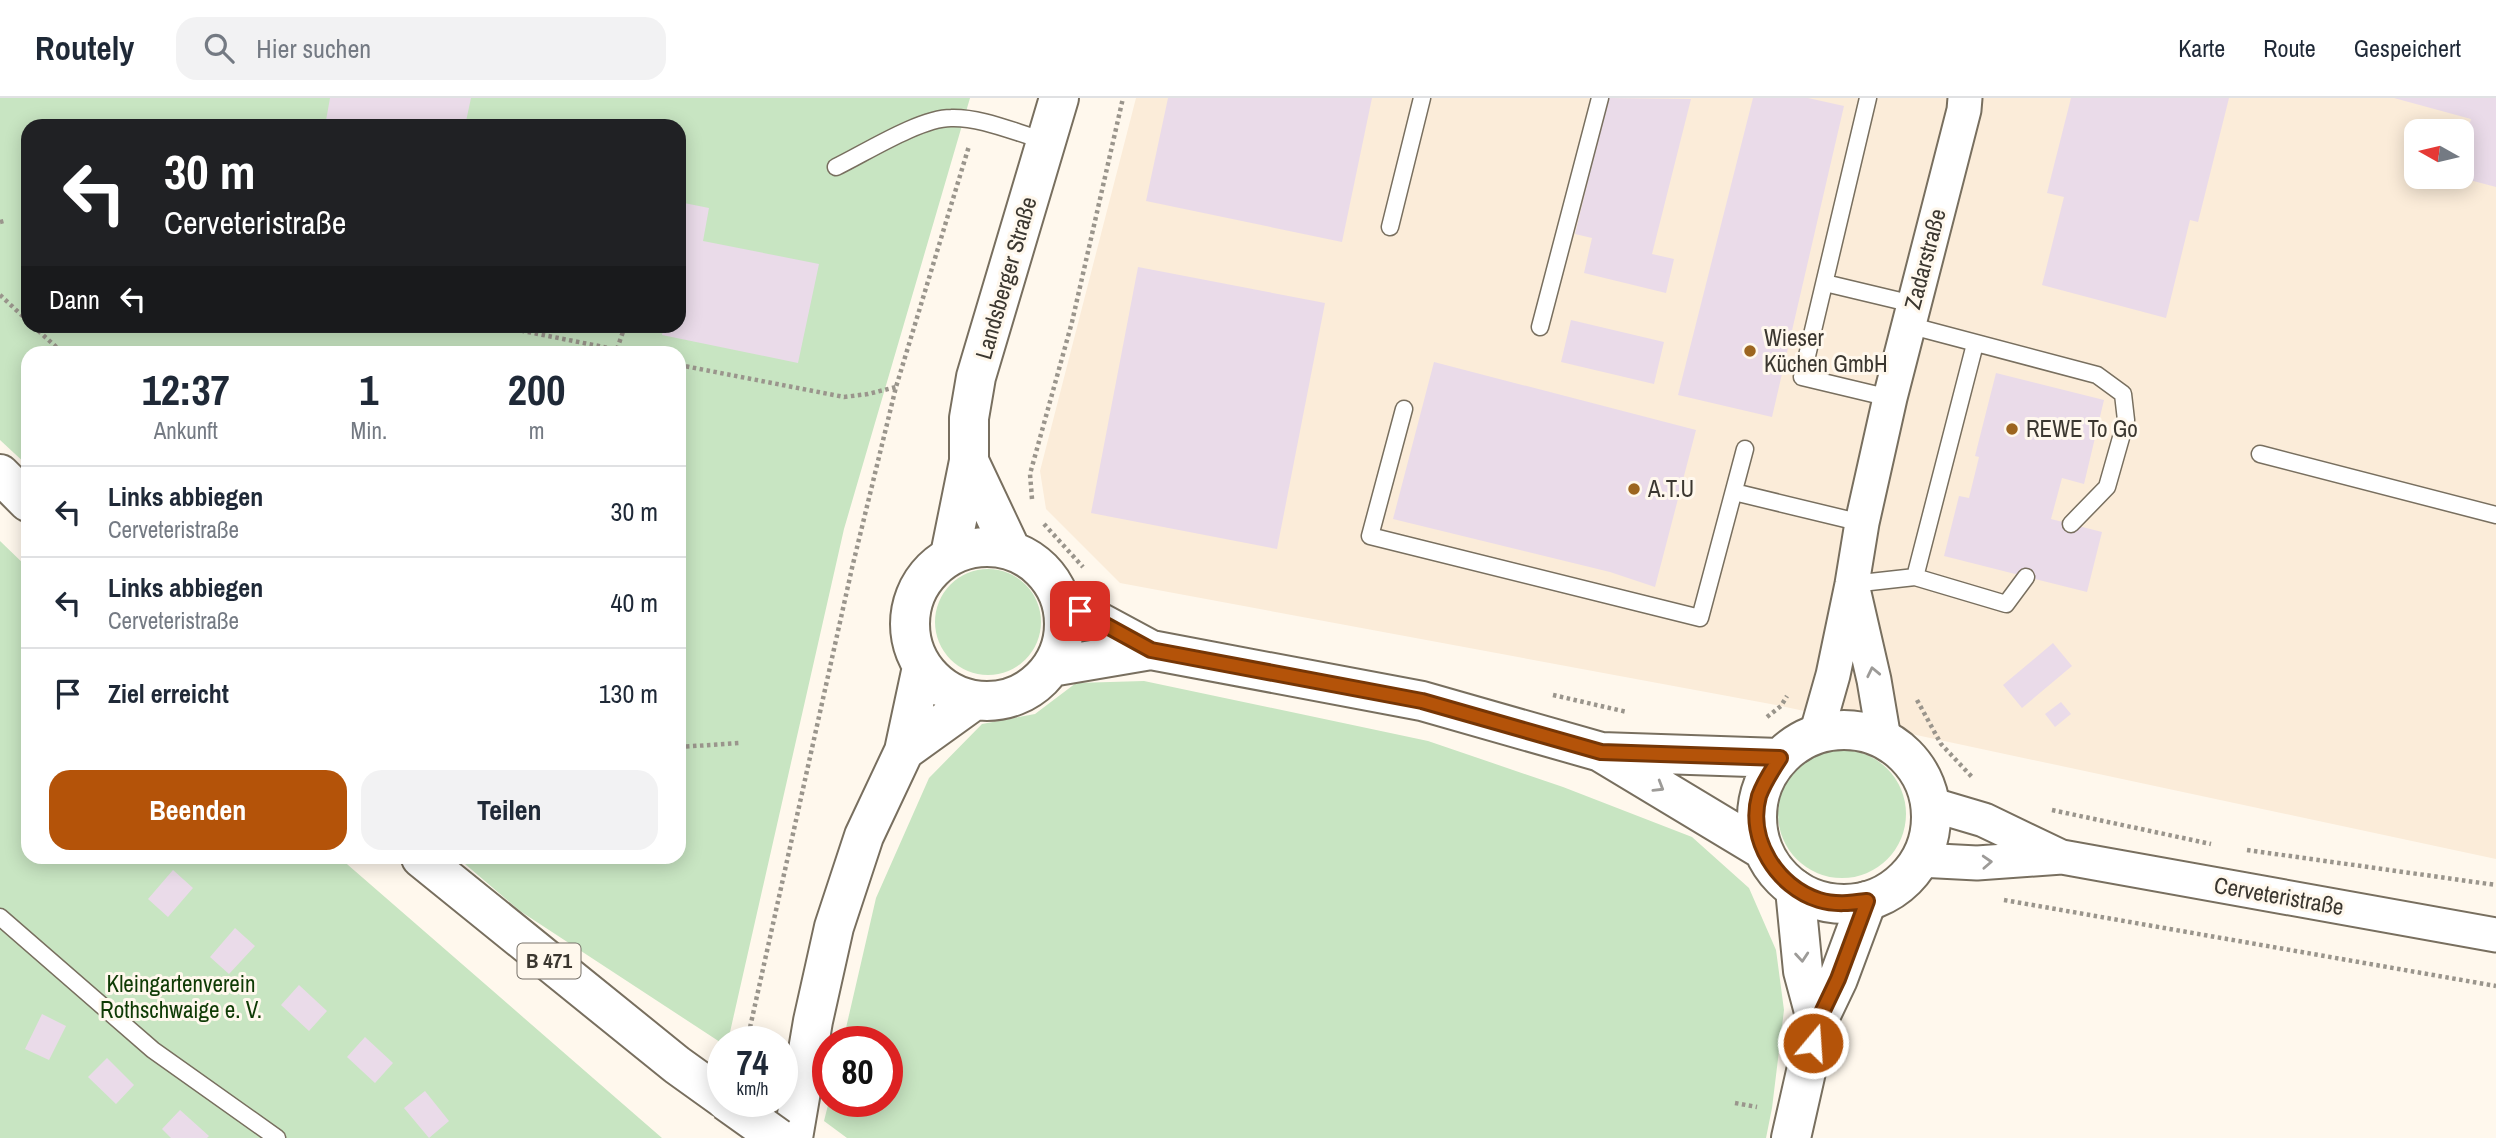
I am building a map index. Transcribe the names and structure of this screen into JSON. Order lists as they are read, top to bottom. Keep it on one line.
{"streets":{"main road":["Landsberger Straße","B 471"],"street":["Zadarstraße","Cerveteristraße"]},"crossings":[["Zadarstraße","Cerveteristraße"]],"parks":["Kleingartenverein Rothschwaige e. V."],"places":["Wieser Küchen GmbH","REWE To Go","A.T.U"],"north":"left","page":{"header":"Routely","search":"Hier suchen","nav":["Karte","Route","Gespeichert"],"turn":["30 m","Cerveteristraße"],"then":"Dann","eta":["12:37","Ankunft","1","Min.","200","m"],"list":[{"name":"Links abbiegen","note":"Cerveteristraße","value":"30 m"},{"name":"Links abbiegen","note":"Cerveteristraße","value":"40 m"},{"name":"Ziel erreicht","value":"130 m"}],"buttons":["Beenden","Teilen"],"speed":"74 km/h","limit":"80"}}
